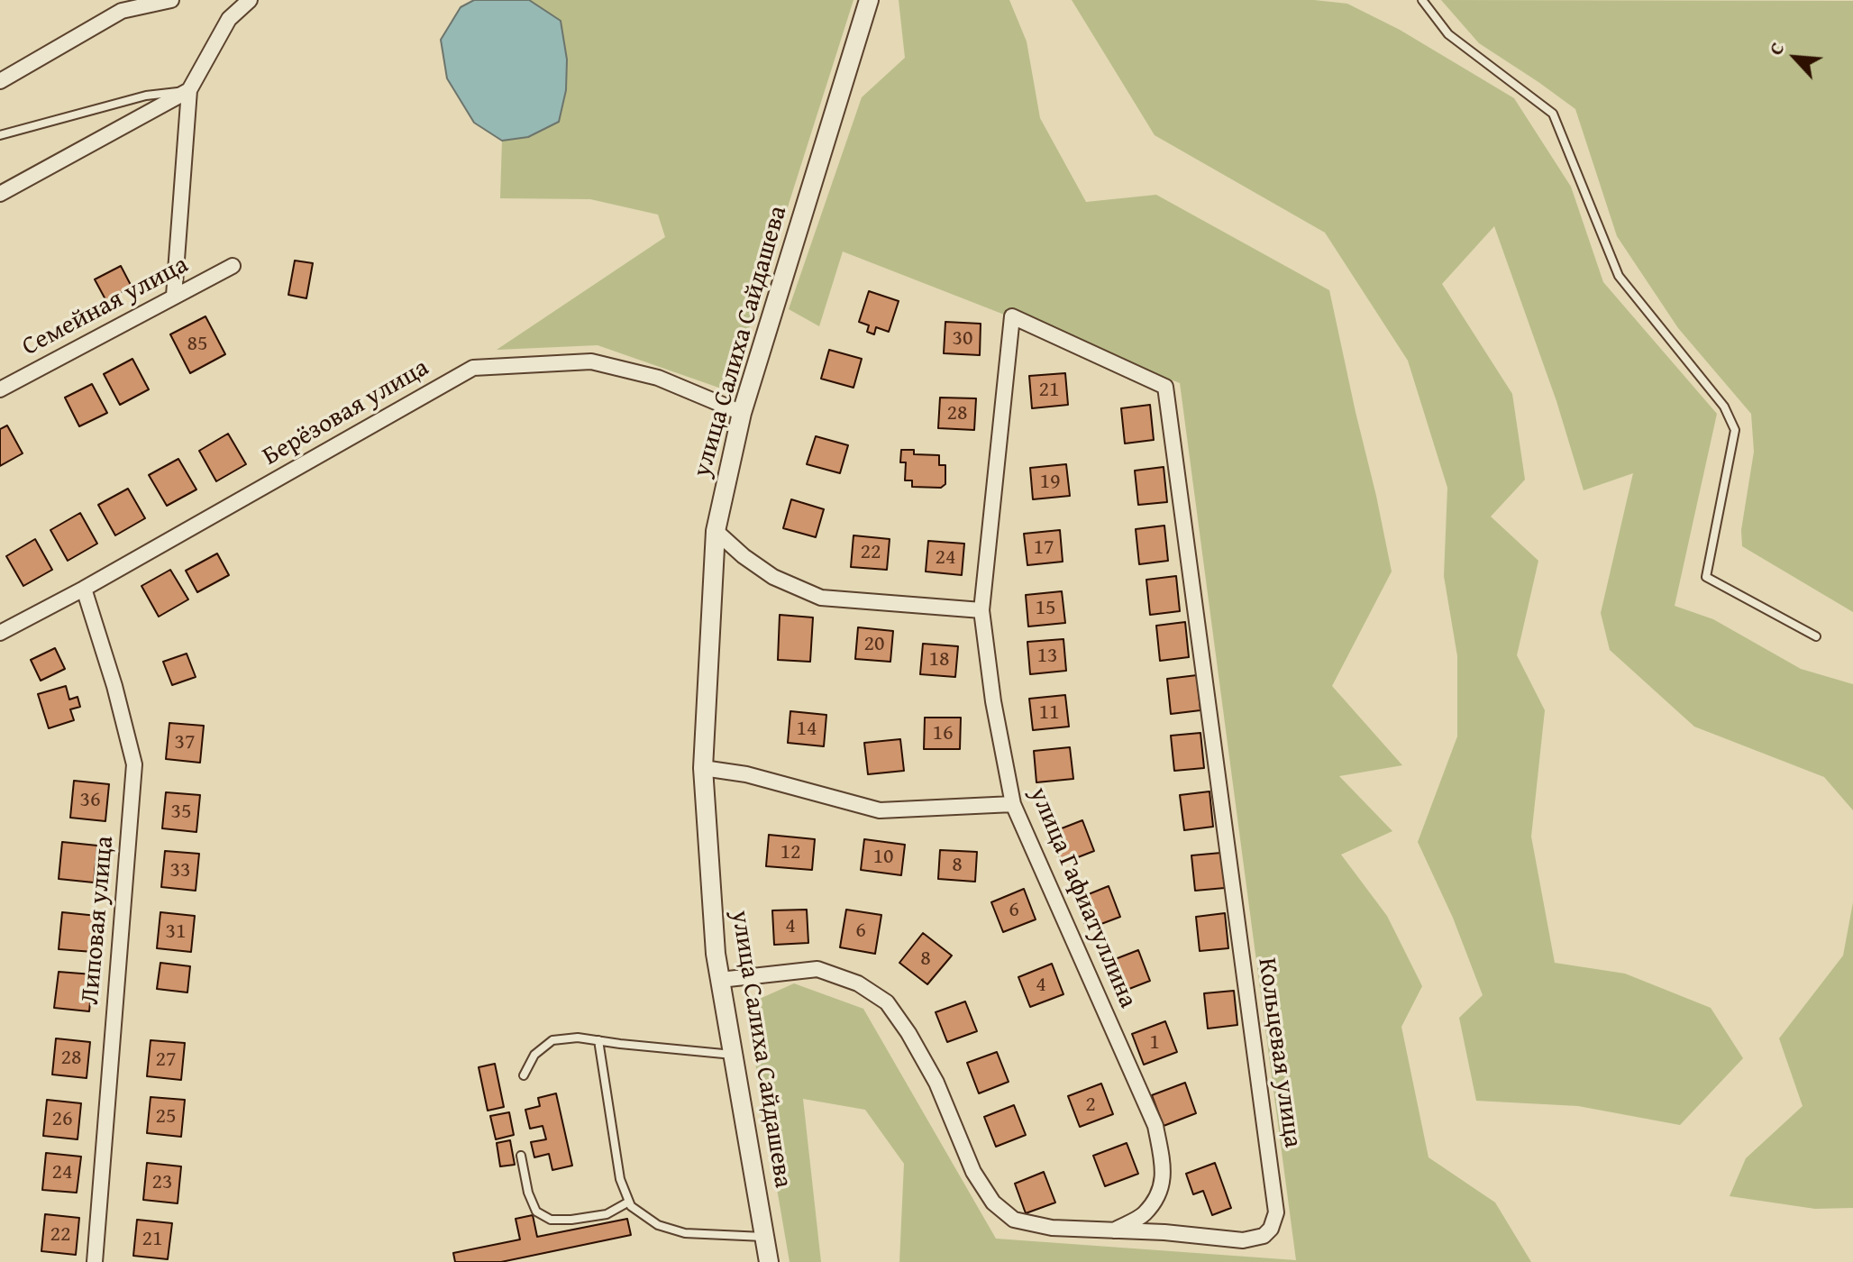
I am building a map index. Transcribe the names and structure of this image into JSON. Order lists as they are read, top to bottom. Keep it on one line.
{"streets":{"street":["Семейная улица","улица Салиха Сайдашева","Берёзовая улица","улица Гафиатуллина","Липовая улица","Кольцевая улица"]},"crossings":[["улица Салиха Сайдашева","Берёзовая улица"],["улица Салиха Сайдашева","Кольцевая улица"],["Берёзовая улица","Липовая улица"],["улица Гафиатуллина","Кольцевая улица"]],"house_numbers":["30","85","21","28","19","17","22","24","15","20","13","18","11","14","16","37","36","35","12","10","8","33","6","4","6","31","8","4","1","28","27","2","25","26","24","23","22","21"],"north":"top left"}
